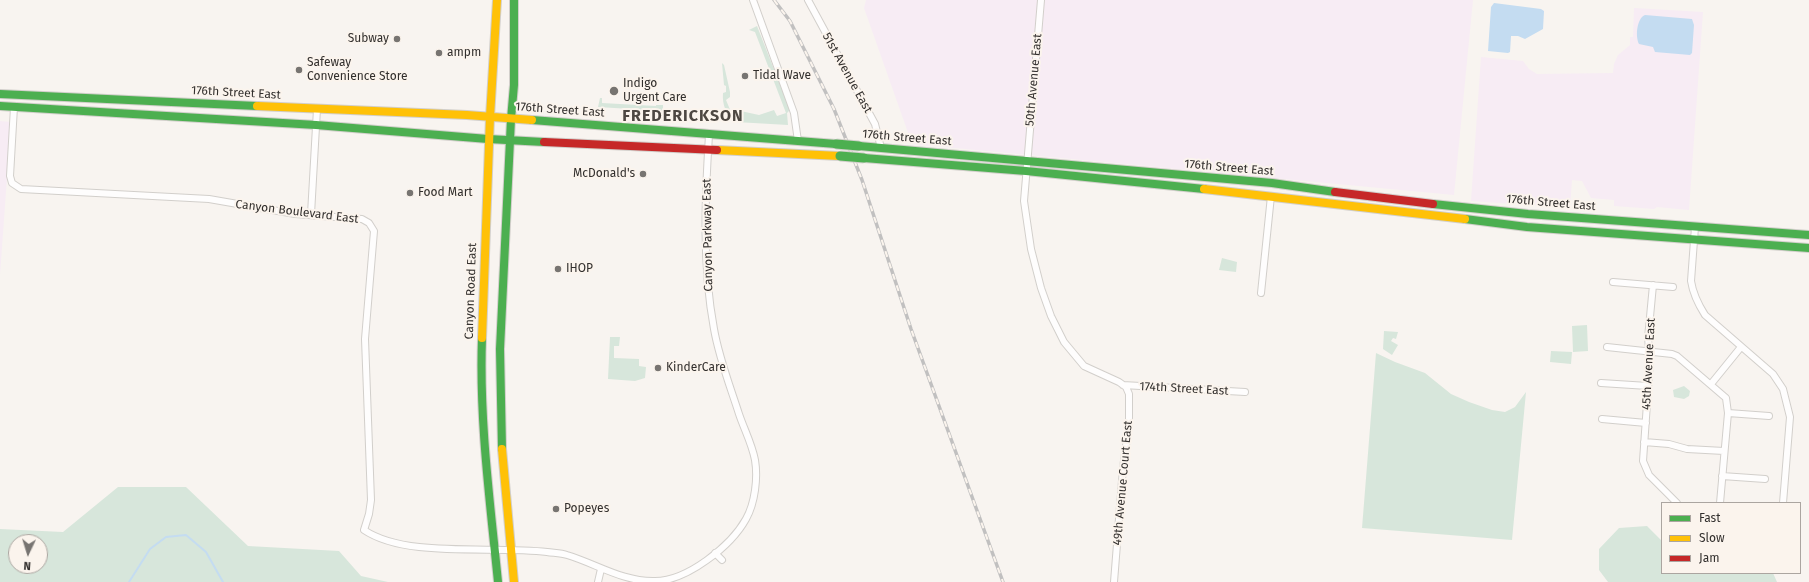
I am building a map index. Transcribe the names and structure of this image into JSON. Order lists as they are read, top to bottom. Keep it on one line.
{"streets":{"main road":["176th Street East","Canyon Road East"],"street":["51st Avenue East","50th Avenue East","Canyon Boulevard East","Canyon Parkway East","45th Avenue East","174th Street East","49th Avenue Court East"]},"crossings":[["51st Avenue East","176th Street East"],["50th Avenue East","176th Street East"],["50th Avenue East","174th Street East"],["50th Avenue East","49th Avenue Court East"],["176th Street East","Canyon Boulevard East"],["176th Street East","Canyon Parkway East"],["176th Street East","Canyon Road East"],["Canyon Boulevard East","Canyon Parkway East"],["Canyon Parkway East","Canyon Road East"],["174th Street East","49th Avenue Court East"]],"districts":["FREDERICKSON"],"places":["Subway","ampm","Safeway Convenience Store","Tidal Wave","Indigo Urgent Care","McDonald's","Food Mart","IHOP","KinderCare","Popeyes"],"legend":["Fast","Slow","Jam"],"north":"bottom"}
